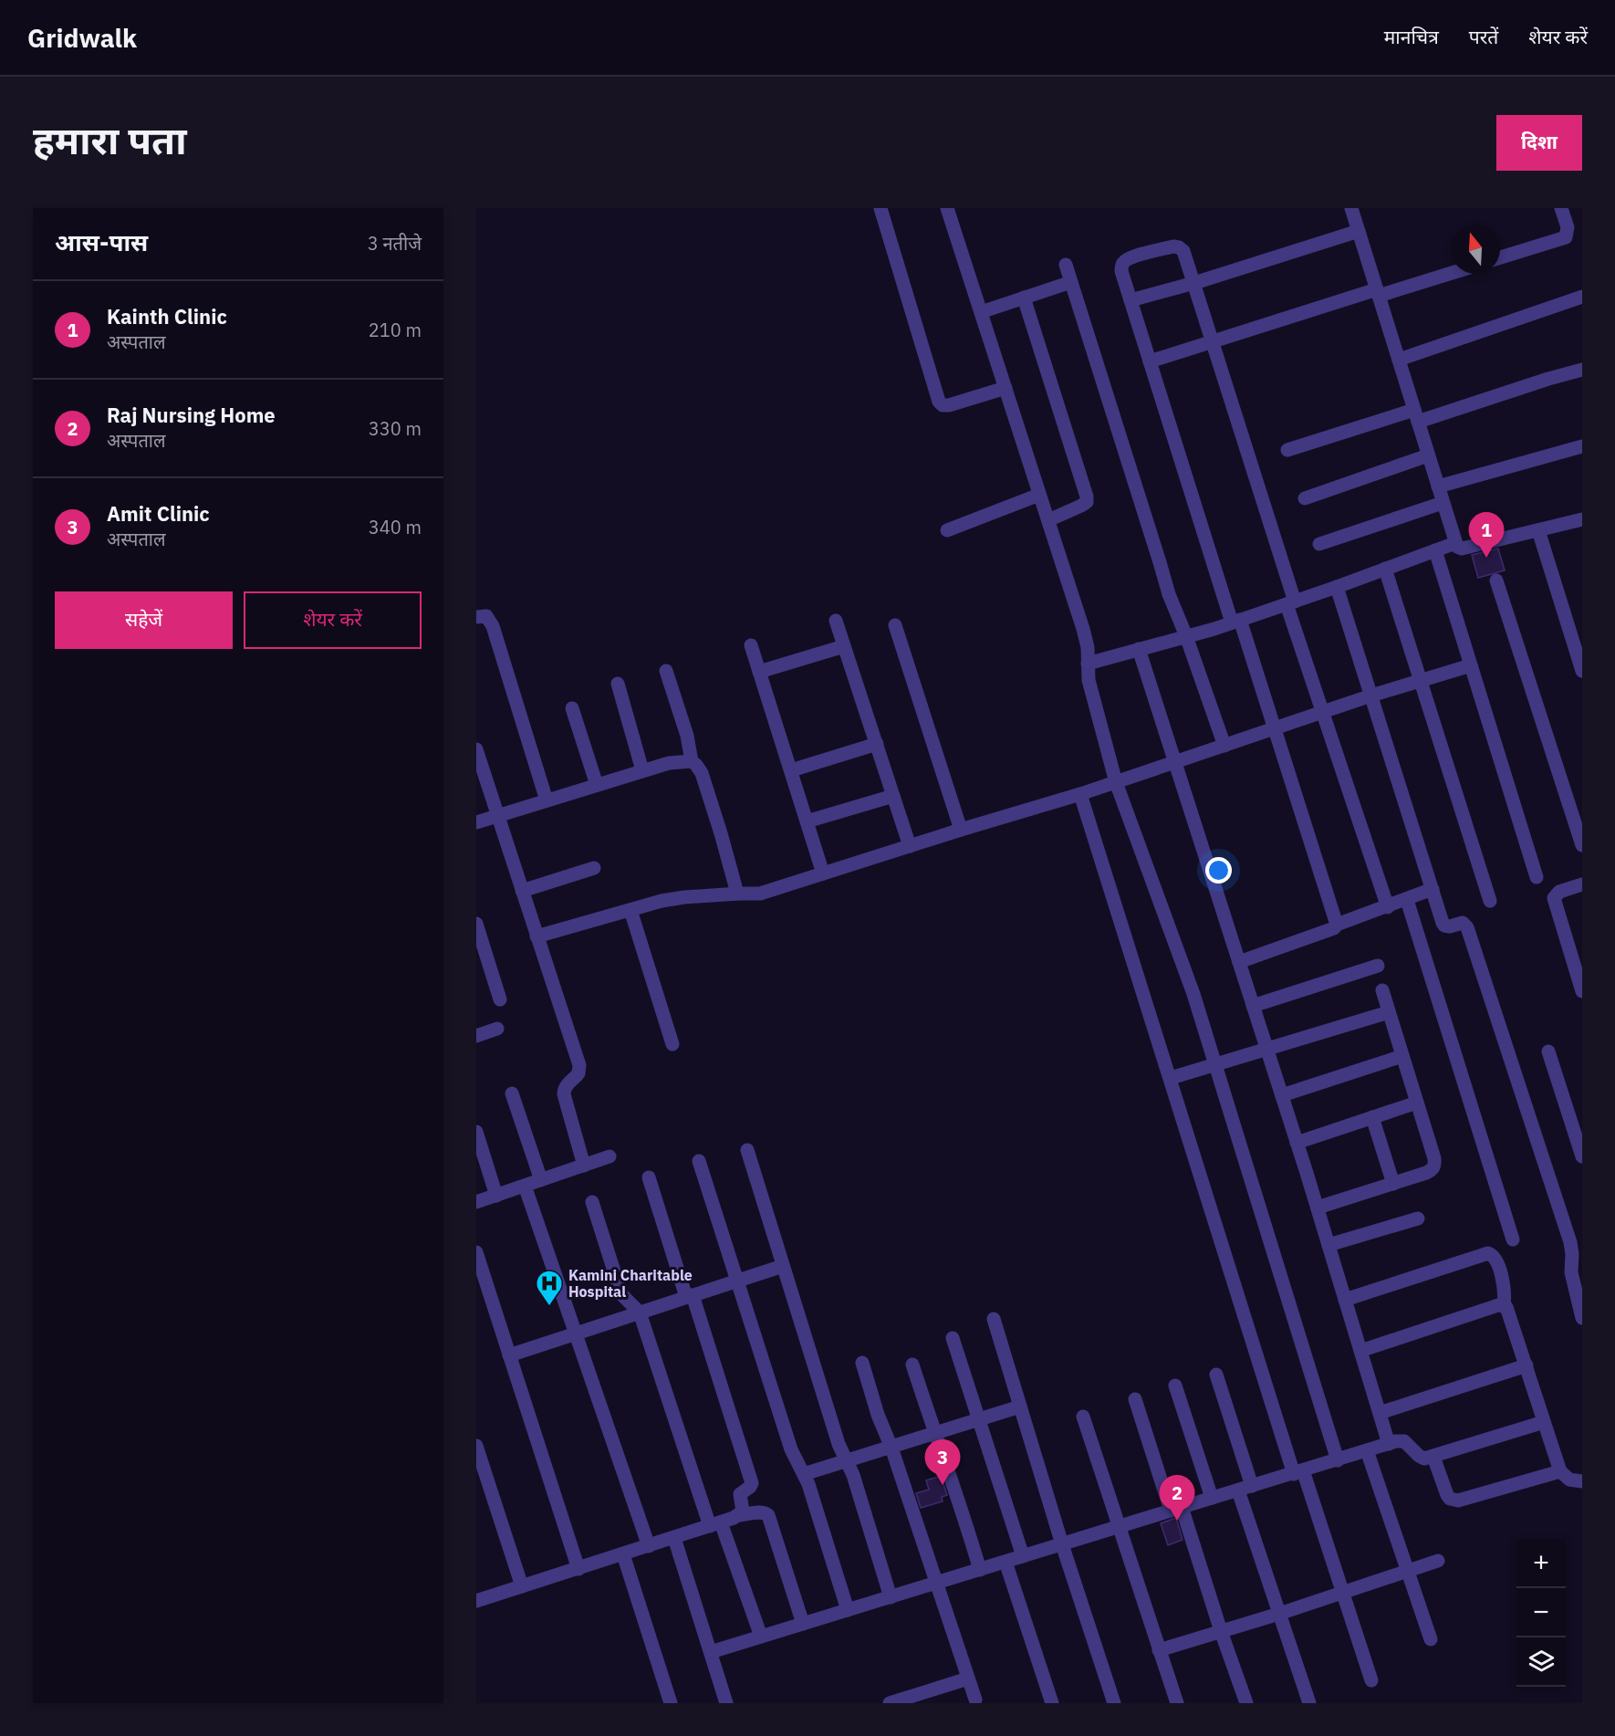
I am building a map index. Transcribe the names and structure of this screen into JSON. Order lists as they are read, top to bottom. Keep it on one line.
{"places":{"hospital":["Kamini Charitable Hospital"]},"north":"top","page":{"header":"Gridwalk","nav":["मानचित्र","परतें","शेयर करें"],"title":"हमारा पता","buttons":["दिशा",["सहेजें","शेयर करें"]],"heading":["आस-पास","3 नतीजे"],"list":[{"mark":"1","name":"Kainth Clinic","note":"अस्पताल","value":"210 m"},{"mark":"2","name":"Raj Nursing Home","note":"अस्पताल","value":"330 m"},{"mark":"3","name":"Amit Clinic","note":"अस्पताल","value":"340 m"}],"pins":["1","3","2"],"map_buttons":["+","−"]}}
